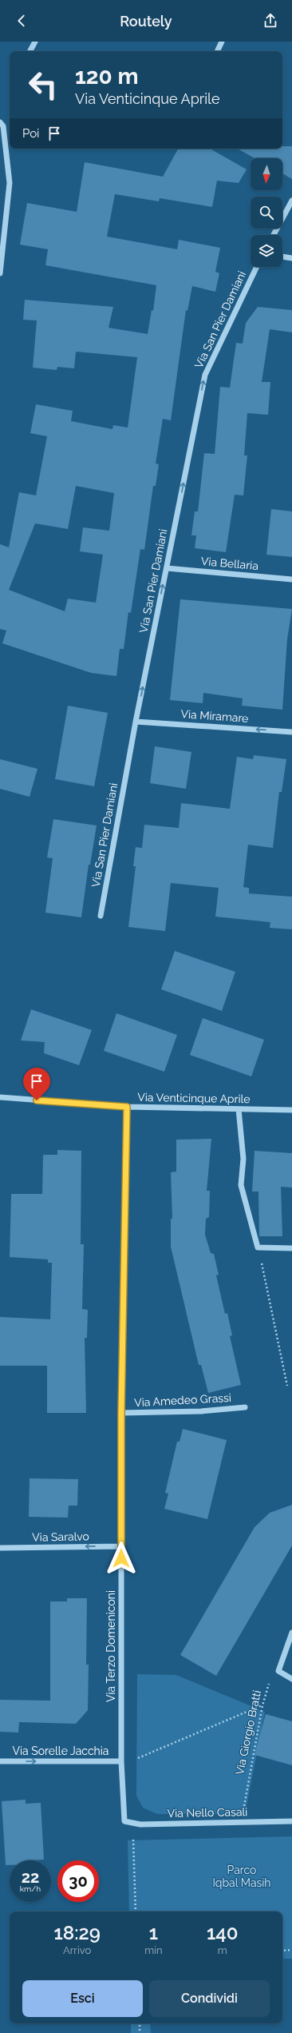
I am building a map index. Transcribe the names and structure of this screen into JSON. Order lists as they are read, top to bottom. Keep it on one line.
{"streets":{"street":["Via San Pier Damiani","Via Bellaria","Via Miramare","Via Venticinque Aprile","Via Amedeo Grassi","Via Saralvo","Via Terzo Domeniconi","Via Sorelle Jacchia","Via Nello Casali"],"path":["Via Giorgio Bratti"]},"crossings":[["Via San Pier Damiani","Via Bellaria"],["Via San Pier Damiani","Via Miramare"],["Via Venticinque Aprile","Via Terzo Domeniconi"],["Via Amedeo Grassi","Via Terzo Domeniconi"],["Via Saralvo","Via Terzo Domeniconi"],["Via Terzo Domeniconi","Via Sorelle Jacchia"],["Via Terzo Domeniconi","Via Nello Casali"],["Via Giorgio Bratti","Via Nello Casali"]],"one_way":["Via San Pier Damiani","Via Miramare","Via Saralvo","Via Sorelle Jacchia"],"parks":["Parco Iqbal Masih"],"north":"bottom","page":{"header":"Routely","turn":["120 m","Via Venticinque Aprile"],"then":"Poi","speed":"22 km/h","limit":"30","eta":["18:29","Arrivo","1","min","140","m"],"buttons":["Esci","Condividi"]}}
